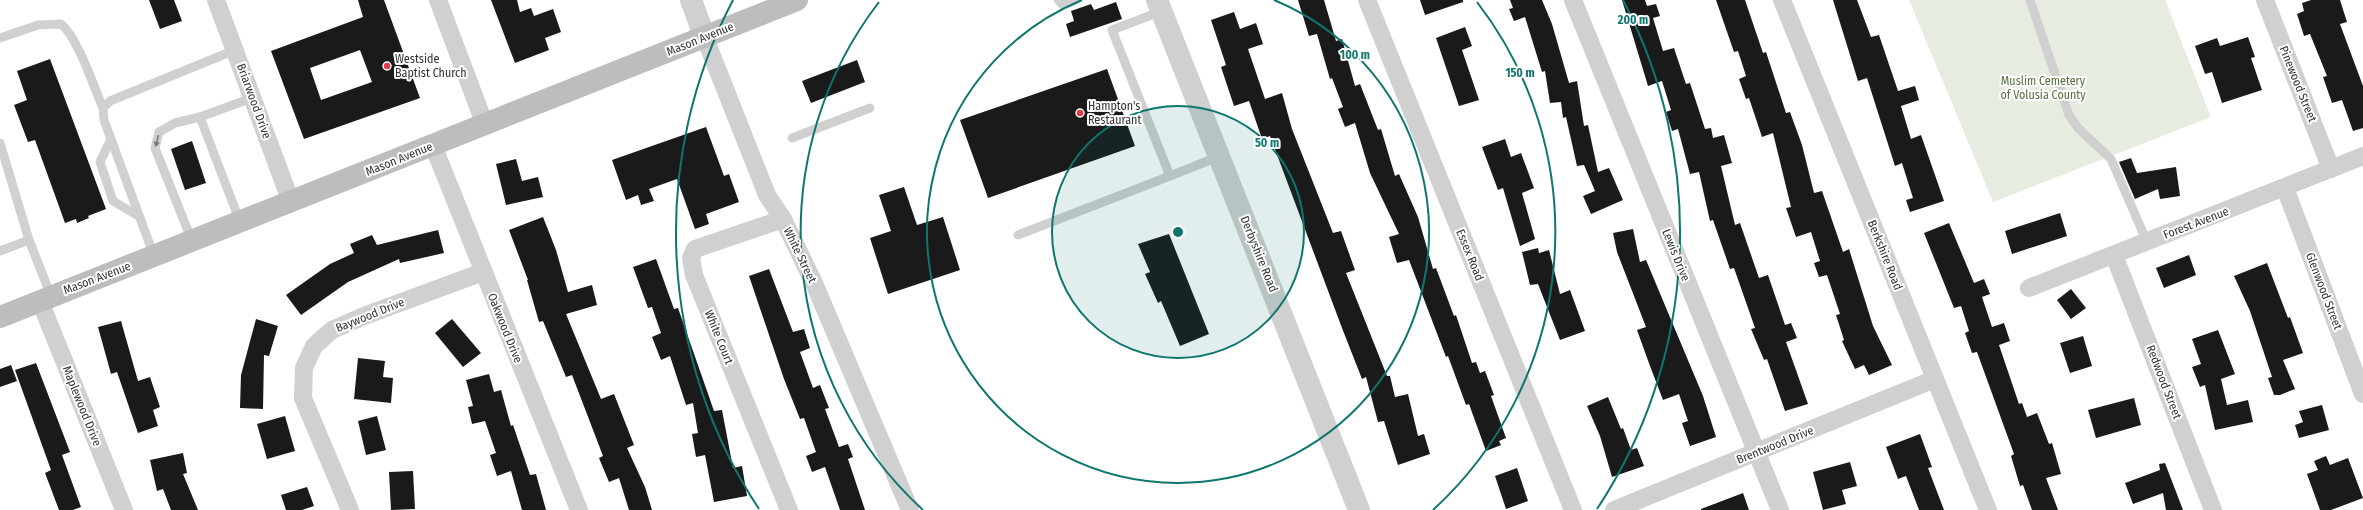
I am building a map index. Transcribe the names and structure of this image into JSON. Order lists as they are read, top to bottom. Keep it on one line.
{"streets":{"main road":["Mason Avenue"],"street":["Pinewood Street","Briarwood Drive","Forest Avenue","Derbyshire Road","White Street","Essex Road","Lewis Drive","Berkshire Road","Glenwood Street","Baywood Drive","Oakwood Drive","White Court","Redwood Street","Maplewood Drive","Brentwood Drive"]},"crossings":[["Mason Avenue","Briarwood Drive"],["Mason Avenue","White Street"],["Mason Avenue","Oakwood Drive"],["Mason Avenue","Maplewood Drive"],["Pinewood Street","Forest Avenue"],["Forest Avenue","Glenwood Street"],["Forest Avenue","Redwood Street"],["White Street","White Court"],["Lewis Drive","Brentwood Drive"],["Berkshire Road","Brentwood Drive"],["Baywood Drive","Oakwood Drive"]],"parks":["Muslim Cemetery of Volusia County"],"places":["Westside Baptist Church","Hampton's Restaurant"],"rings":["200 m","100 m","150 m","50 m"]}
